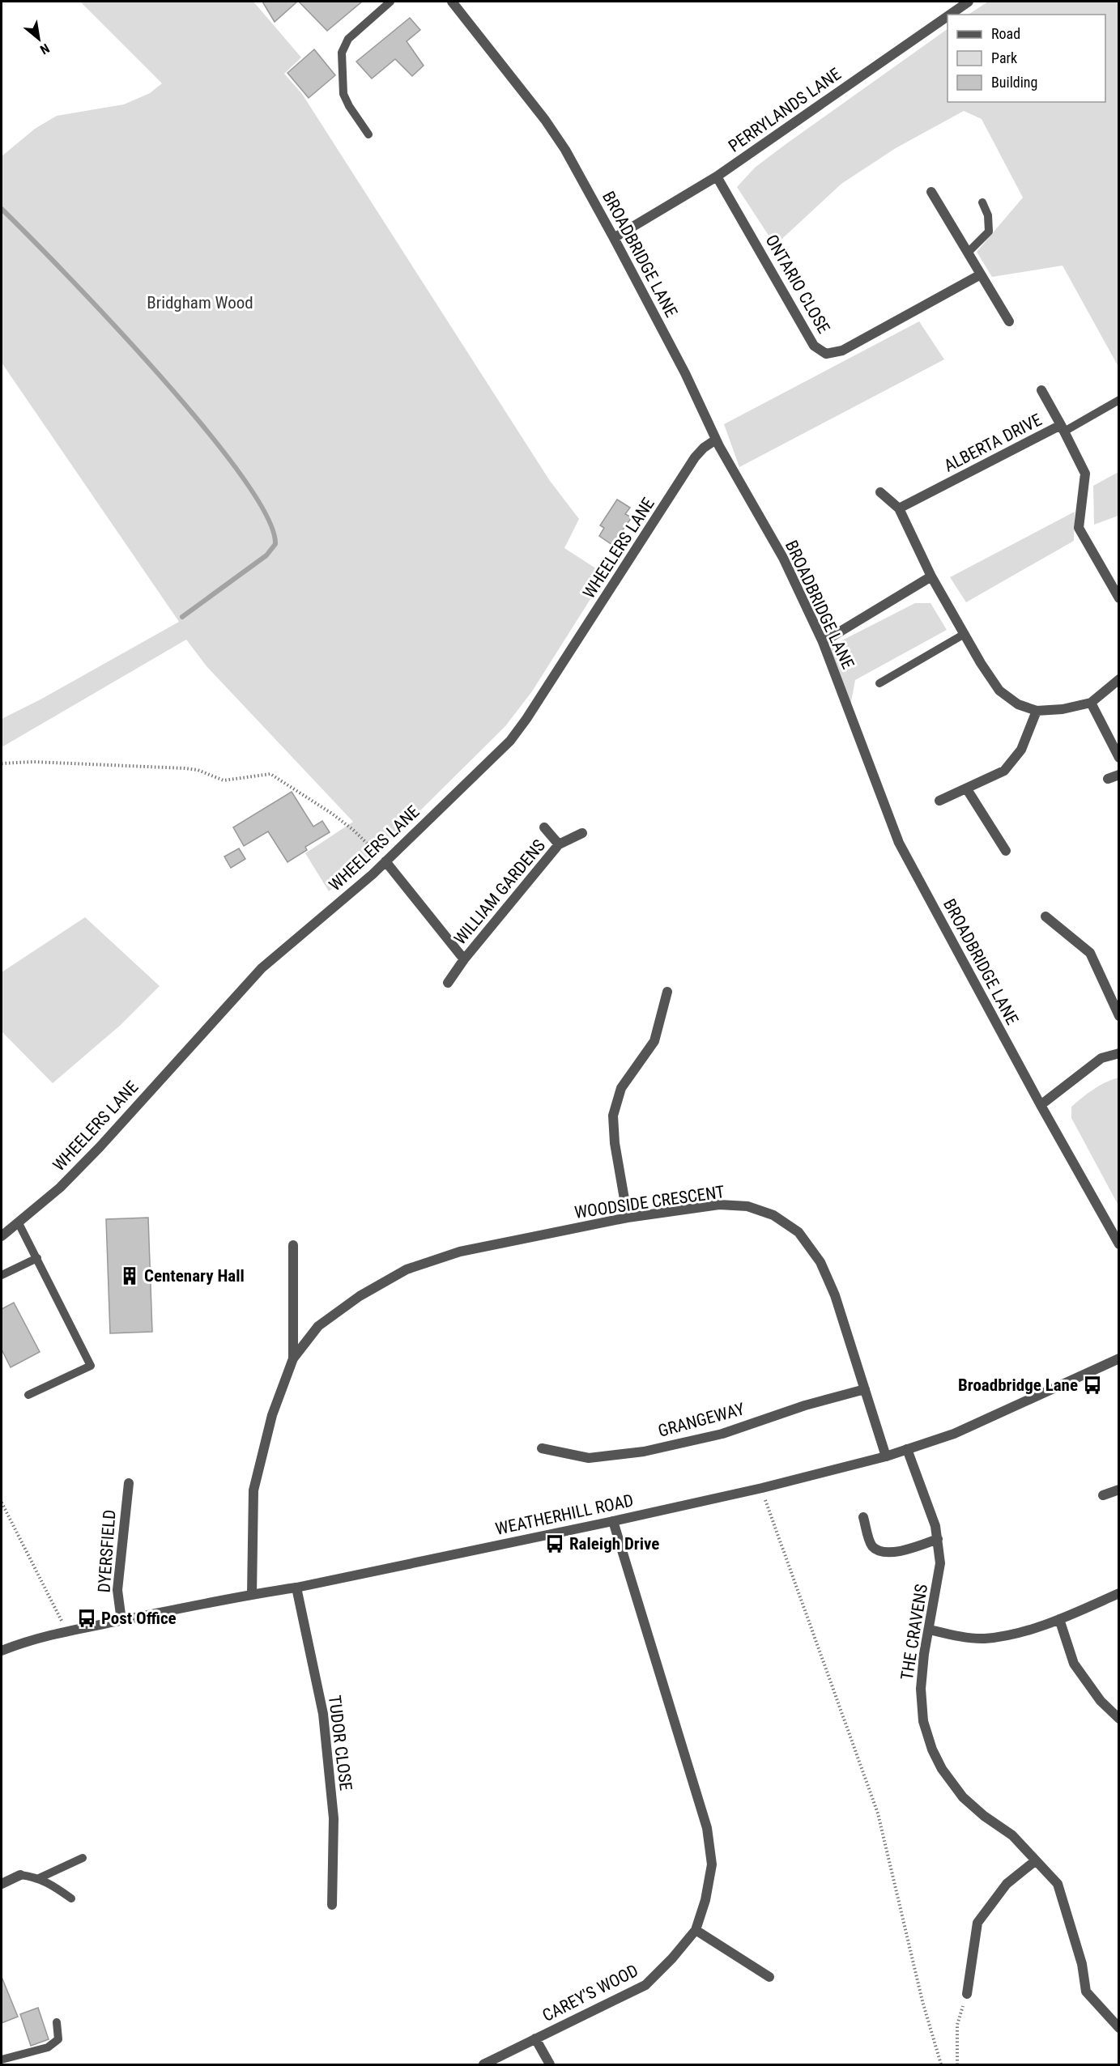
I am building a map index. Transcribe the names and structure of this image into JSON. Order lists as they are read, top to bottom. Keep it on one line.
{"streets":{"street":["PERRYLANDS LANE","BROADBRIDGE LANE","ONTARIO CLOSE","ALBERTA DRIVE","WHEELERS LANE","WILLIAM GARDENS","WOODSIDE CRESCENT","GRANGEWAY","WEATHERHILL ROAD","DYERSFIELD","THE CRAVENS","TUDOR CLOSE","CAREY'S WOOD"]},"crossings":[["PERRYLANDS LANE","BROADBRIDGE LANE"],["PERRYLANDS LANE","ONTARIO CLOSE"],["BROADBRIDGE LANE","WHEELERS LANE"],["WHEELERS LANE","WILLIAM GARDENS"],["WOODSIDE CRESCENT","GRANGEWAY"],["WOODSIDE CRESCENT","WEATHERHILL ROAD"],["WEATHERHILL ROAD","DYERSFIELD"],["WEATHERHILL ROAD","THE CRAVENS"],["WEATHERHILL ROAD","TUDOR CLOSE"]],"parks":["Bridgham Wood"],"places":{"building":["Centenary Hall"],"bus stop":["Broadbridge Lane","Raleigh Drive","Post Office"]},"legend":["Road","Park","Building"],"north":"bottom right"}
